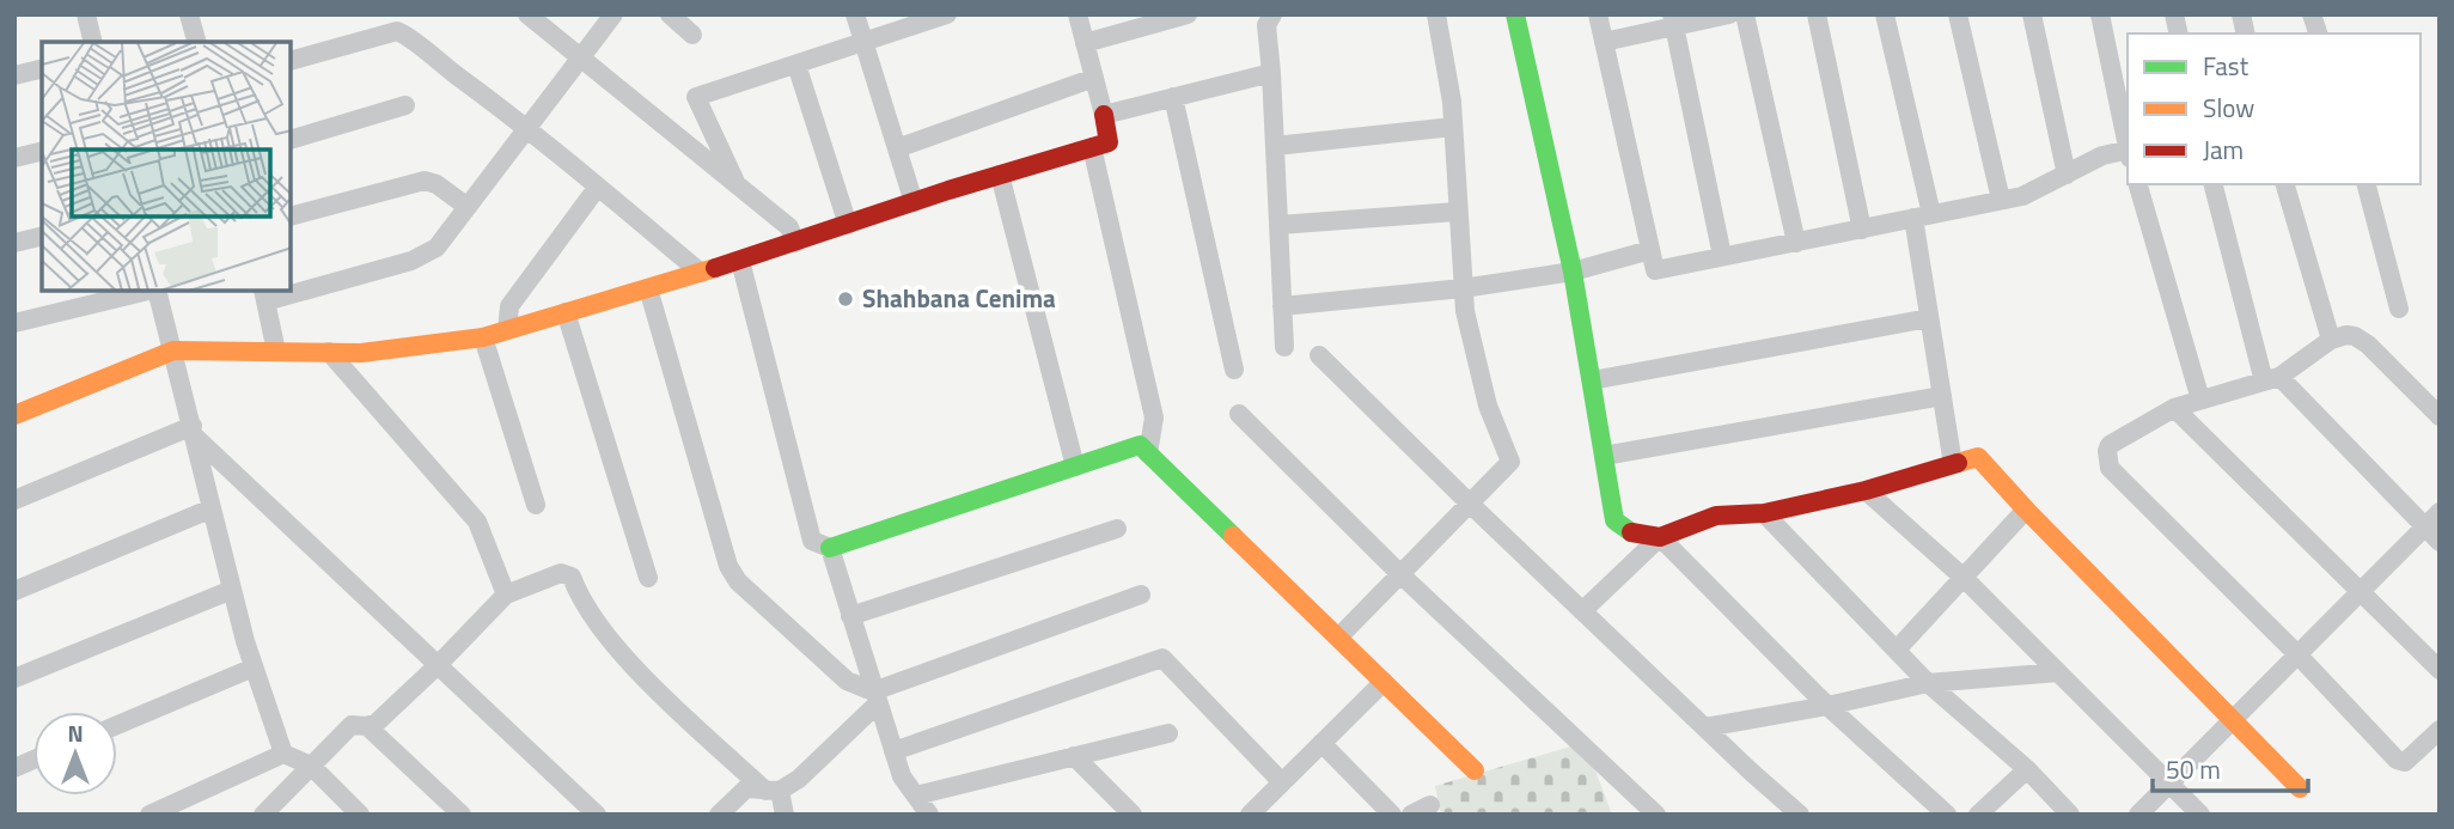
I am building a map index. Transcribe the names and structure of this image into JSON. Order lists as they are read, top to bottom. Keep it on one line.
{"places":["Shahbana Cenima"],"legend":["Fast","Slow","Jam"],"scale_bar":"50 m","north":"top"}
